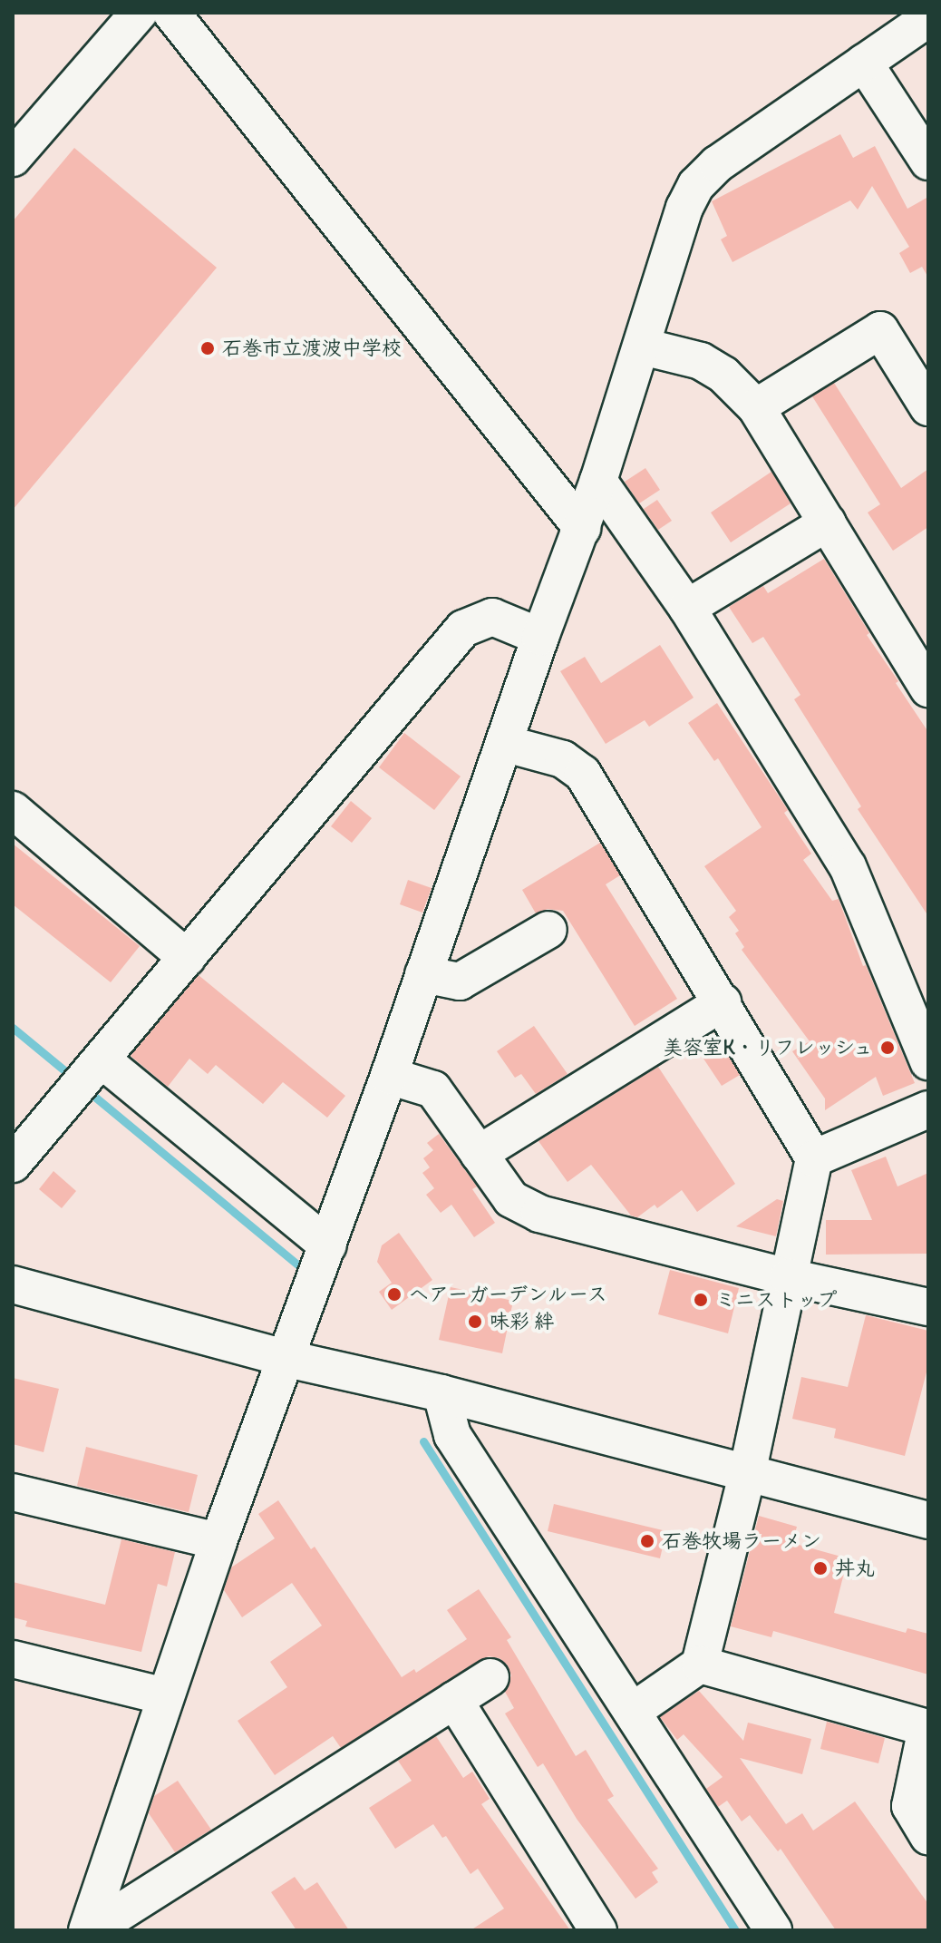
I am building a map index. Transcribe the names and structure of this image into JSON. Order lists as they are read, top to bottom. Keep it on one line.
{"places":["石巻市立渡波中学校","美容室K・リフレッシュ","ヘアーガーデンルース","ミニストップ","味彩 絆","石巻牧場ラーメン","丼丸"]}
